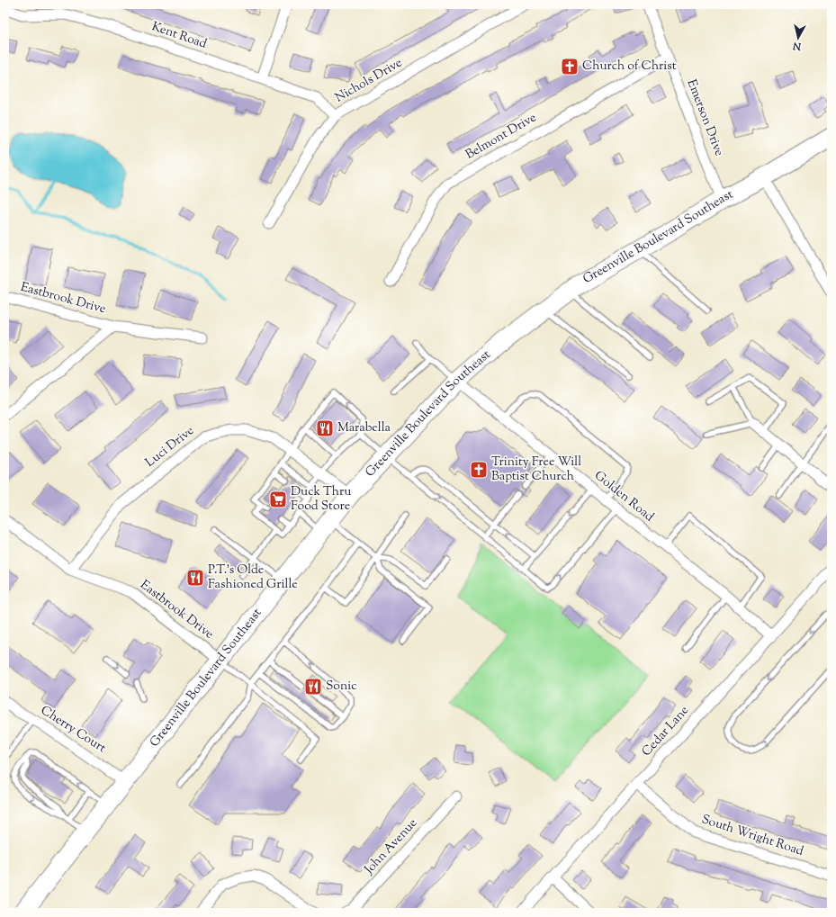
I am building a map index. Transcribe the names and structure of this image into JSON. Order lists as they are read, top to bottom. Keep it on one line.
{"streets":{"highway":["Greenville Boulevard Southeast"],"street":["Kent Road","Nichols Drive","Emerson Drive","Belmont Drive","Eastbrook Drive","Luci Drive","Golden Road","Cherry Court","Cedar Lane","South Wright Road","John Avenue"]},"crossings":[["Kent Road","Nichols Drive"],["Emerson Drive","Belmont Drive"],["Emerson Drive","Greenville Boulevard Southeast"],["Greenville Boulevard Southeast","Eastbrook Drive"],["Greenville Boulevard Southeast","Luci Drive"],["Greenville Boulevard Southeast","Golden Road"],["Greenville Boulevard Southeast","Cherry Court"],["Eastbrook Drive","Luci Drive"],["Golden Road","Cedar Lane"],["Cedar Lane","South Wright Road"]],"places":{"church":["Church of Christ","Trinity Free Will Baptist Church"],"restaurant":["Marabella","P.T.’s Olde Fashioned Grille","Sonic"],"supermarket":["Duck Thru Food Store"]},"north":"bottom"}
